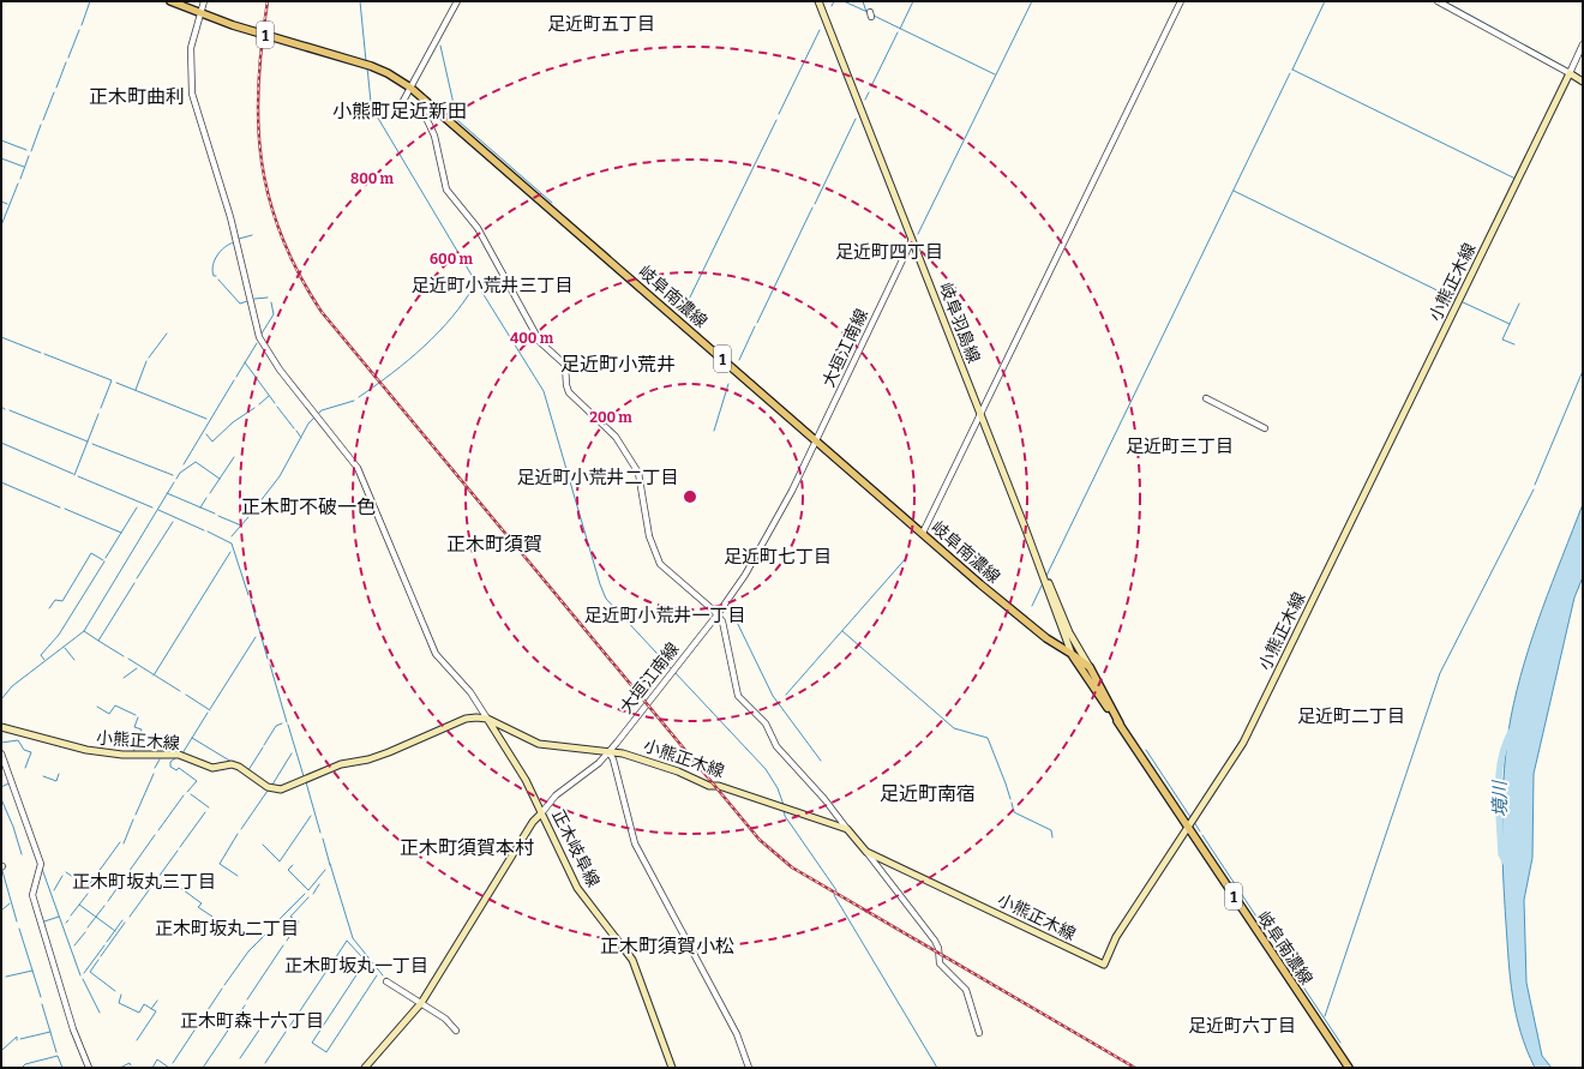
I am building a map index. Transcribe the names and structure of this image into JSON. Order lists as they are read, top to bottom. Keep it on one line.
{"streets":{"main road":["1","小熊正木線","岐阜南濃線","岐阜羽島線","大垣江南線","正木岐阜線"]},"crossings":[["1","岐阜南濃線"],["小熊正木線","岐阜南濃線"],["小熊正木線","大垣江南線"],["小熊正木線","正木岐阜線"],["岐阜南濃線","岐阜羽島線"],["岐阜南濃線","大垣江南線"],["岐阜羽島線","大垣江南線"],["大垣江南線","正木岐阜線"]],"districts":["足近町五丁目","正木町曲利","小熊町足近新田","足近町四丁目","足近町小荒井三丁目","足近町小荒井","足近町三丁目","足近町小荒井二丁目","正木町不破一色","正木町須賀","足近町七丁目","足近町小荒井一丁目","足近町二丁目","足近町南宿","正木町須賀本村","正木町坂丸三丁目","正木町坂丸二丁目","正木町須賀小松","正木町坂丸一丁目","正木町森十六丁目","足近町六丁目"],"water":["境川"],"rings":["800 m","600 m","400 m","200 m"]}
